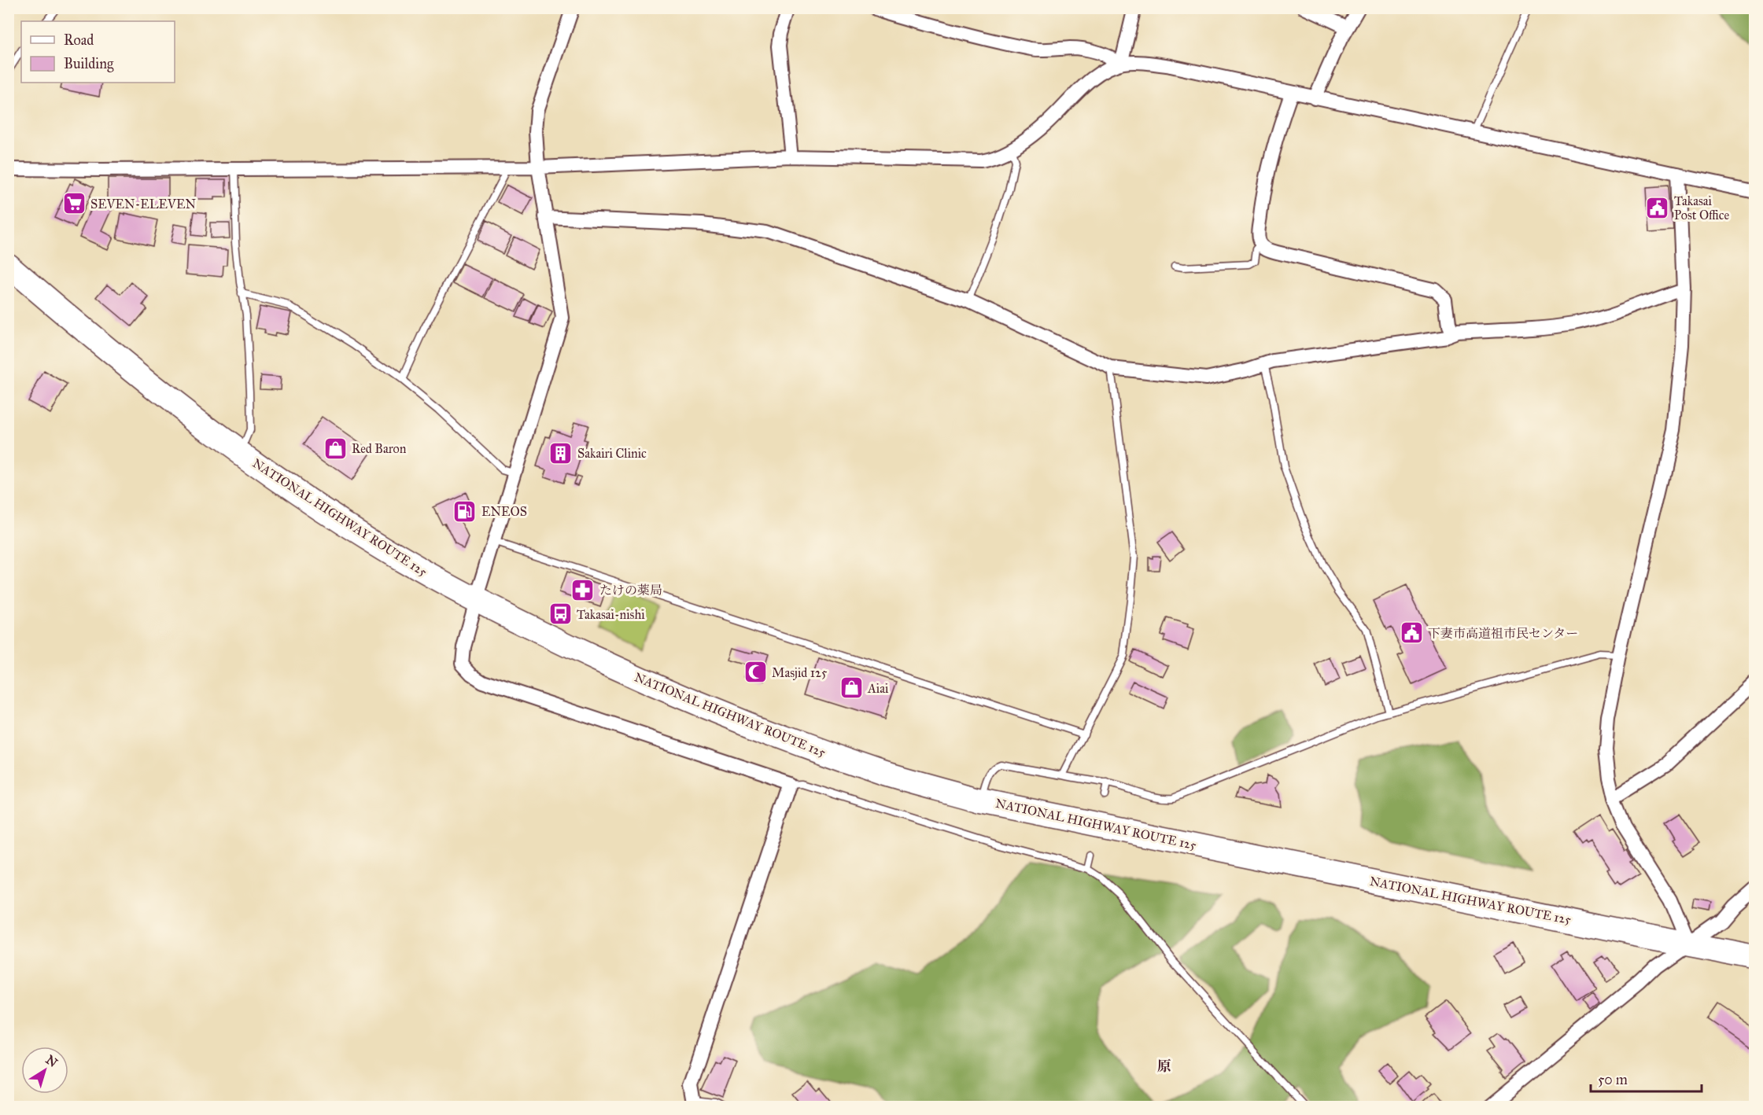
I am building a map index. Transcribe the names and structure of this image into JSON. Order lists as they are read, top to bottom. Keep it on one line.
{"streets":{"highway":["NATIONAL HIGHWAY ROUTE 125"]},"districts":["原"],"places":{"supermarket":["SEVEN-ELEVEN"],"public building":["Takasai Post Office","下妻市高道祖市民センター"],"shop":["Red Baron","Aiai"],"building":["Sakairi Clinic"],"fuel station":["ENEOS"],"pharmacy":["たけの薬局"],"bus stop":["Takasai-nishi"],"mosque":["Masjid 125"]},"legend":["Road","Building"],"scale_bar":"50 m","north":"top right"}
